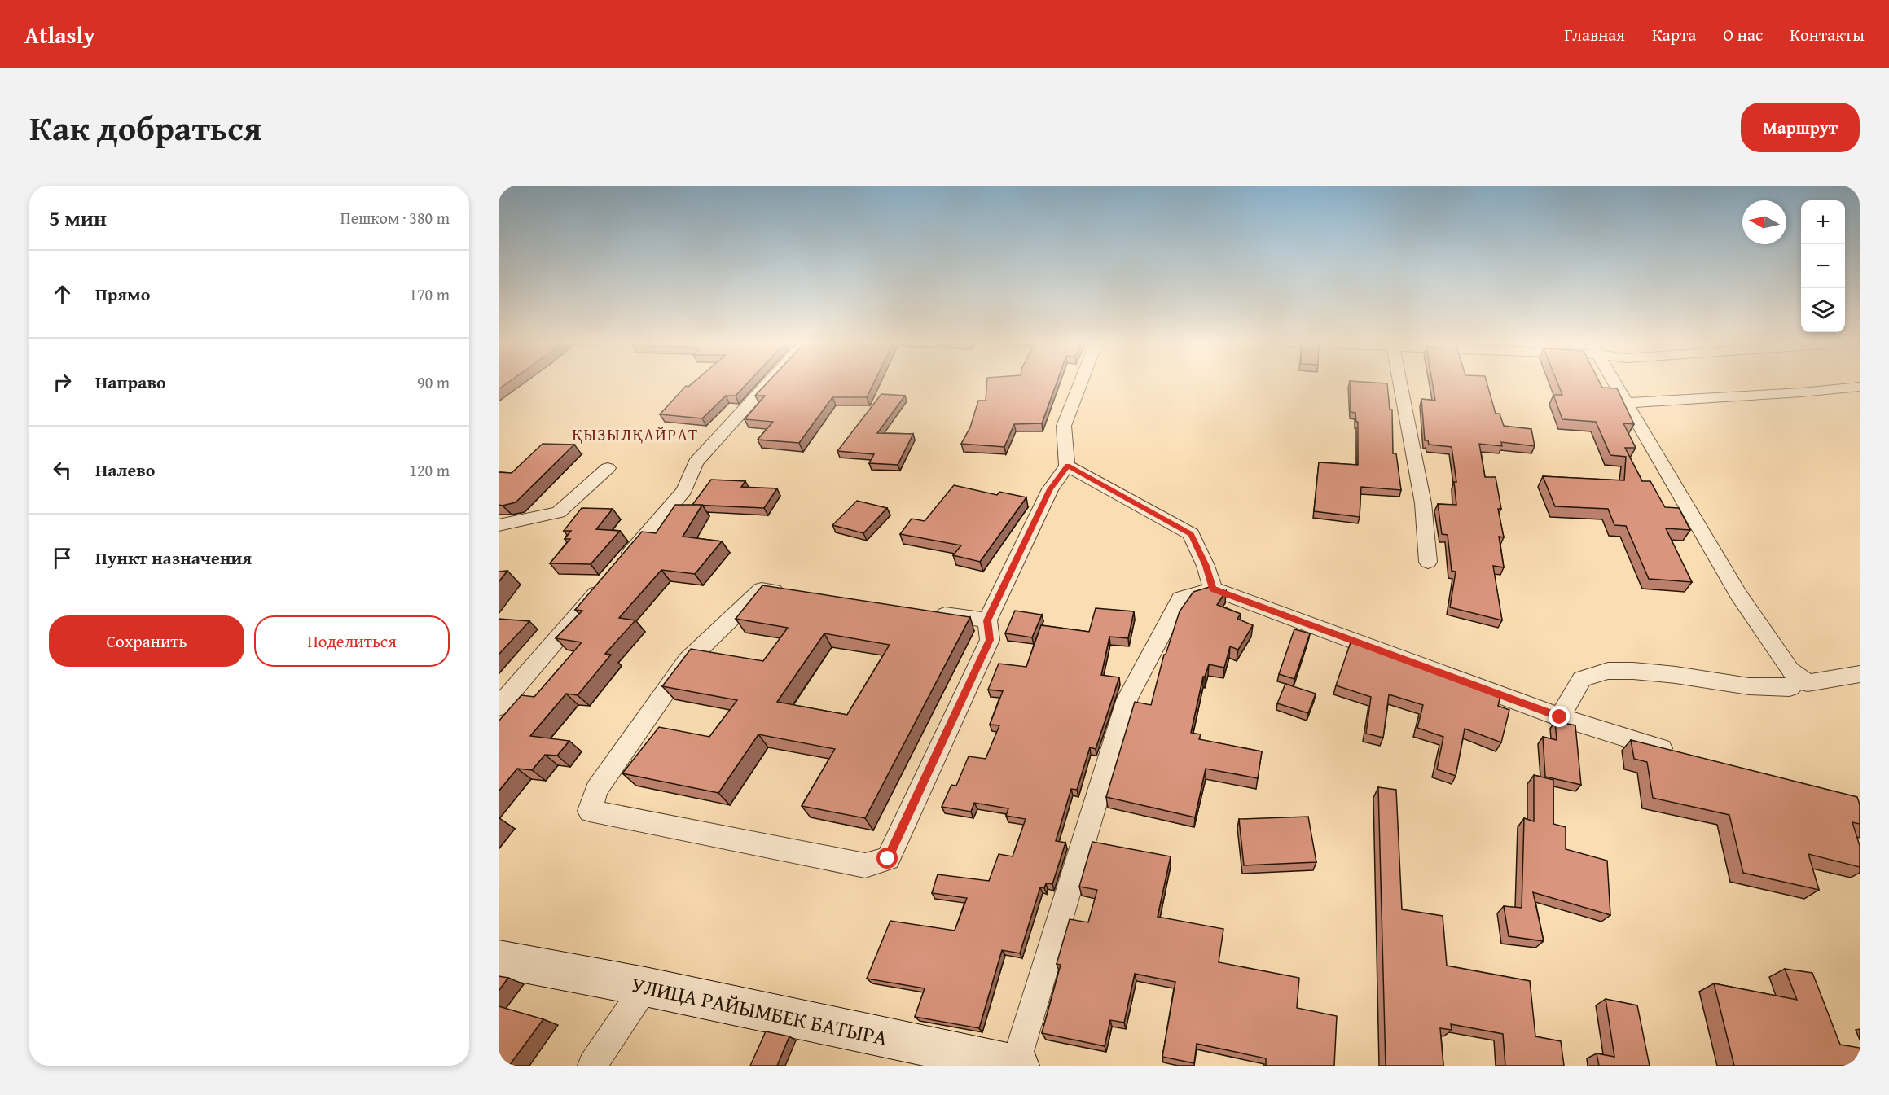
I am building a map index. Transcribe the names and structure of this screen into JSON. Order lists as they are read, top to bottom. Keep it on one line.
{"streets":{"street":["УЛИЦА РАЙЫМБЕК БАТЫРА"]},"districts":["ҚЫЗЫЛҚАЙРАТ"],"north":"left","page":{"header":"Atlasly","nav":["Главная","Карта","О нас","Контакты"],"title":"Как добраться","buttons":["Маршрут",["Сохранить","Поделиться"]],"heading":["5 мин","Пешком · 380 m"],"map_buttons":["+","−"],"list":[["Прямо","170 m"],["Направо","90 m"],["Налево","120 m"],"Пункт назначения"]}}
